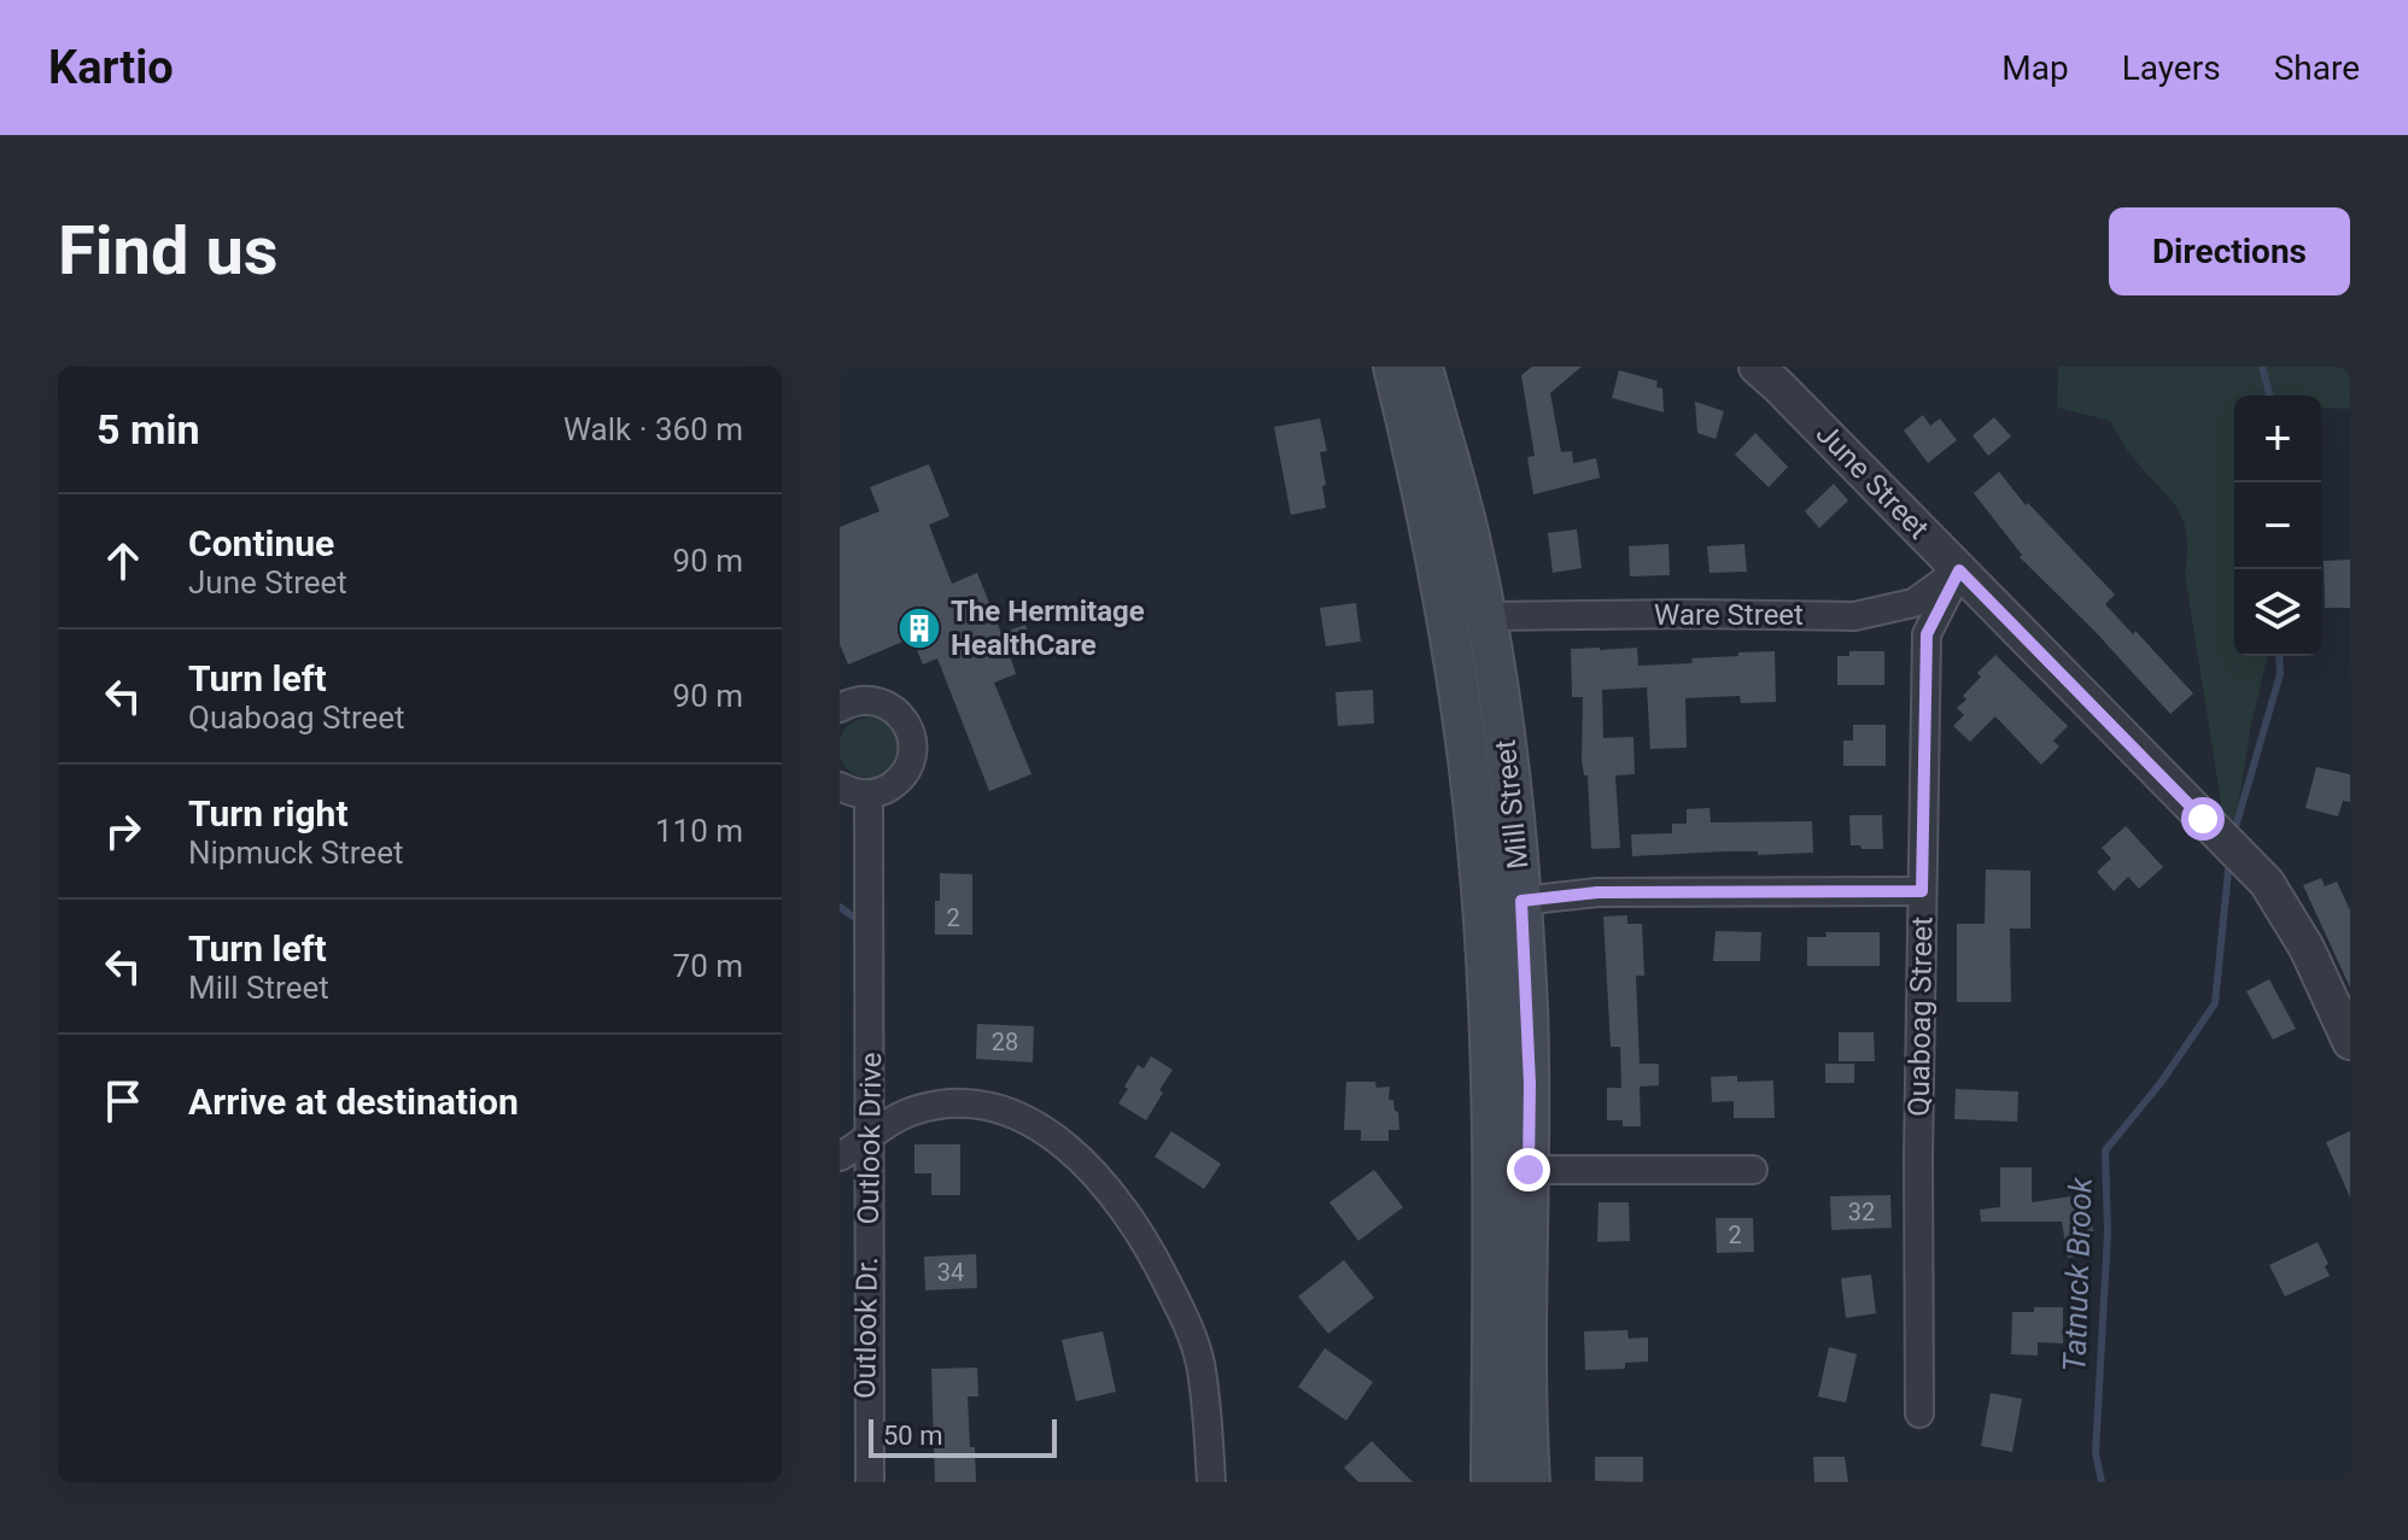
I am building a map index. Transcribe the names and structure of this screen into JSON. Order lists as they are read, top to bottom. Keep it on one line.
{"streets":{"main road":["Mill Street"],"street":["June Street","Ware Street","Quaboag Street","Outlook Drive"]},"crossings":[["June Street","Ware Street"],["June Street","Quaboag Street"],["Ware Street","Mill Street"],["Ware Street","Quaboag Street"]],"water":["Tatnuck Brook"],"places":{"building":["The Hermitage HealthCare"]},"house_numbers":["2","28","32","2","34"],"scale_bar":"50 m","page":{"header":"Kartio","nav":["Map","Layers","Share"],"buttons":"Directions","title":"Find us","heading":["5 min","Walk · 360 m"],"map_buttons":["+","−"],"list":[["Continue","June Street","90 m"],["Turn left","Quaboag Street","90 m"],["Turn right","Nipmuck Street","110 m"],["Turn left","Mill Street","70 m"],"Arrive at destination"],"scale":"50 m"}}
